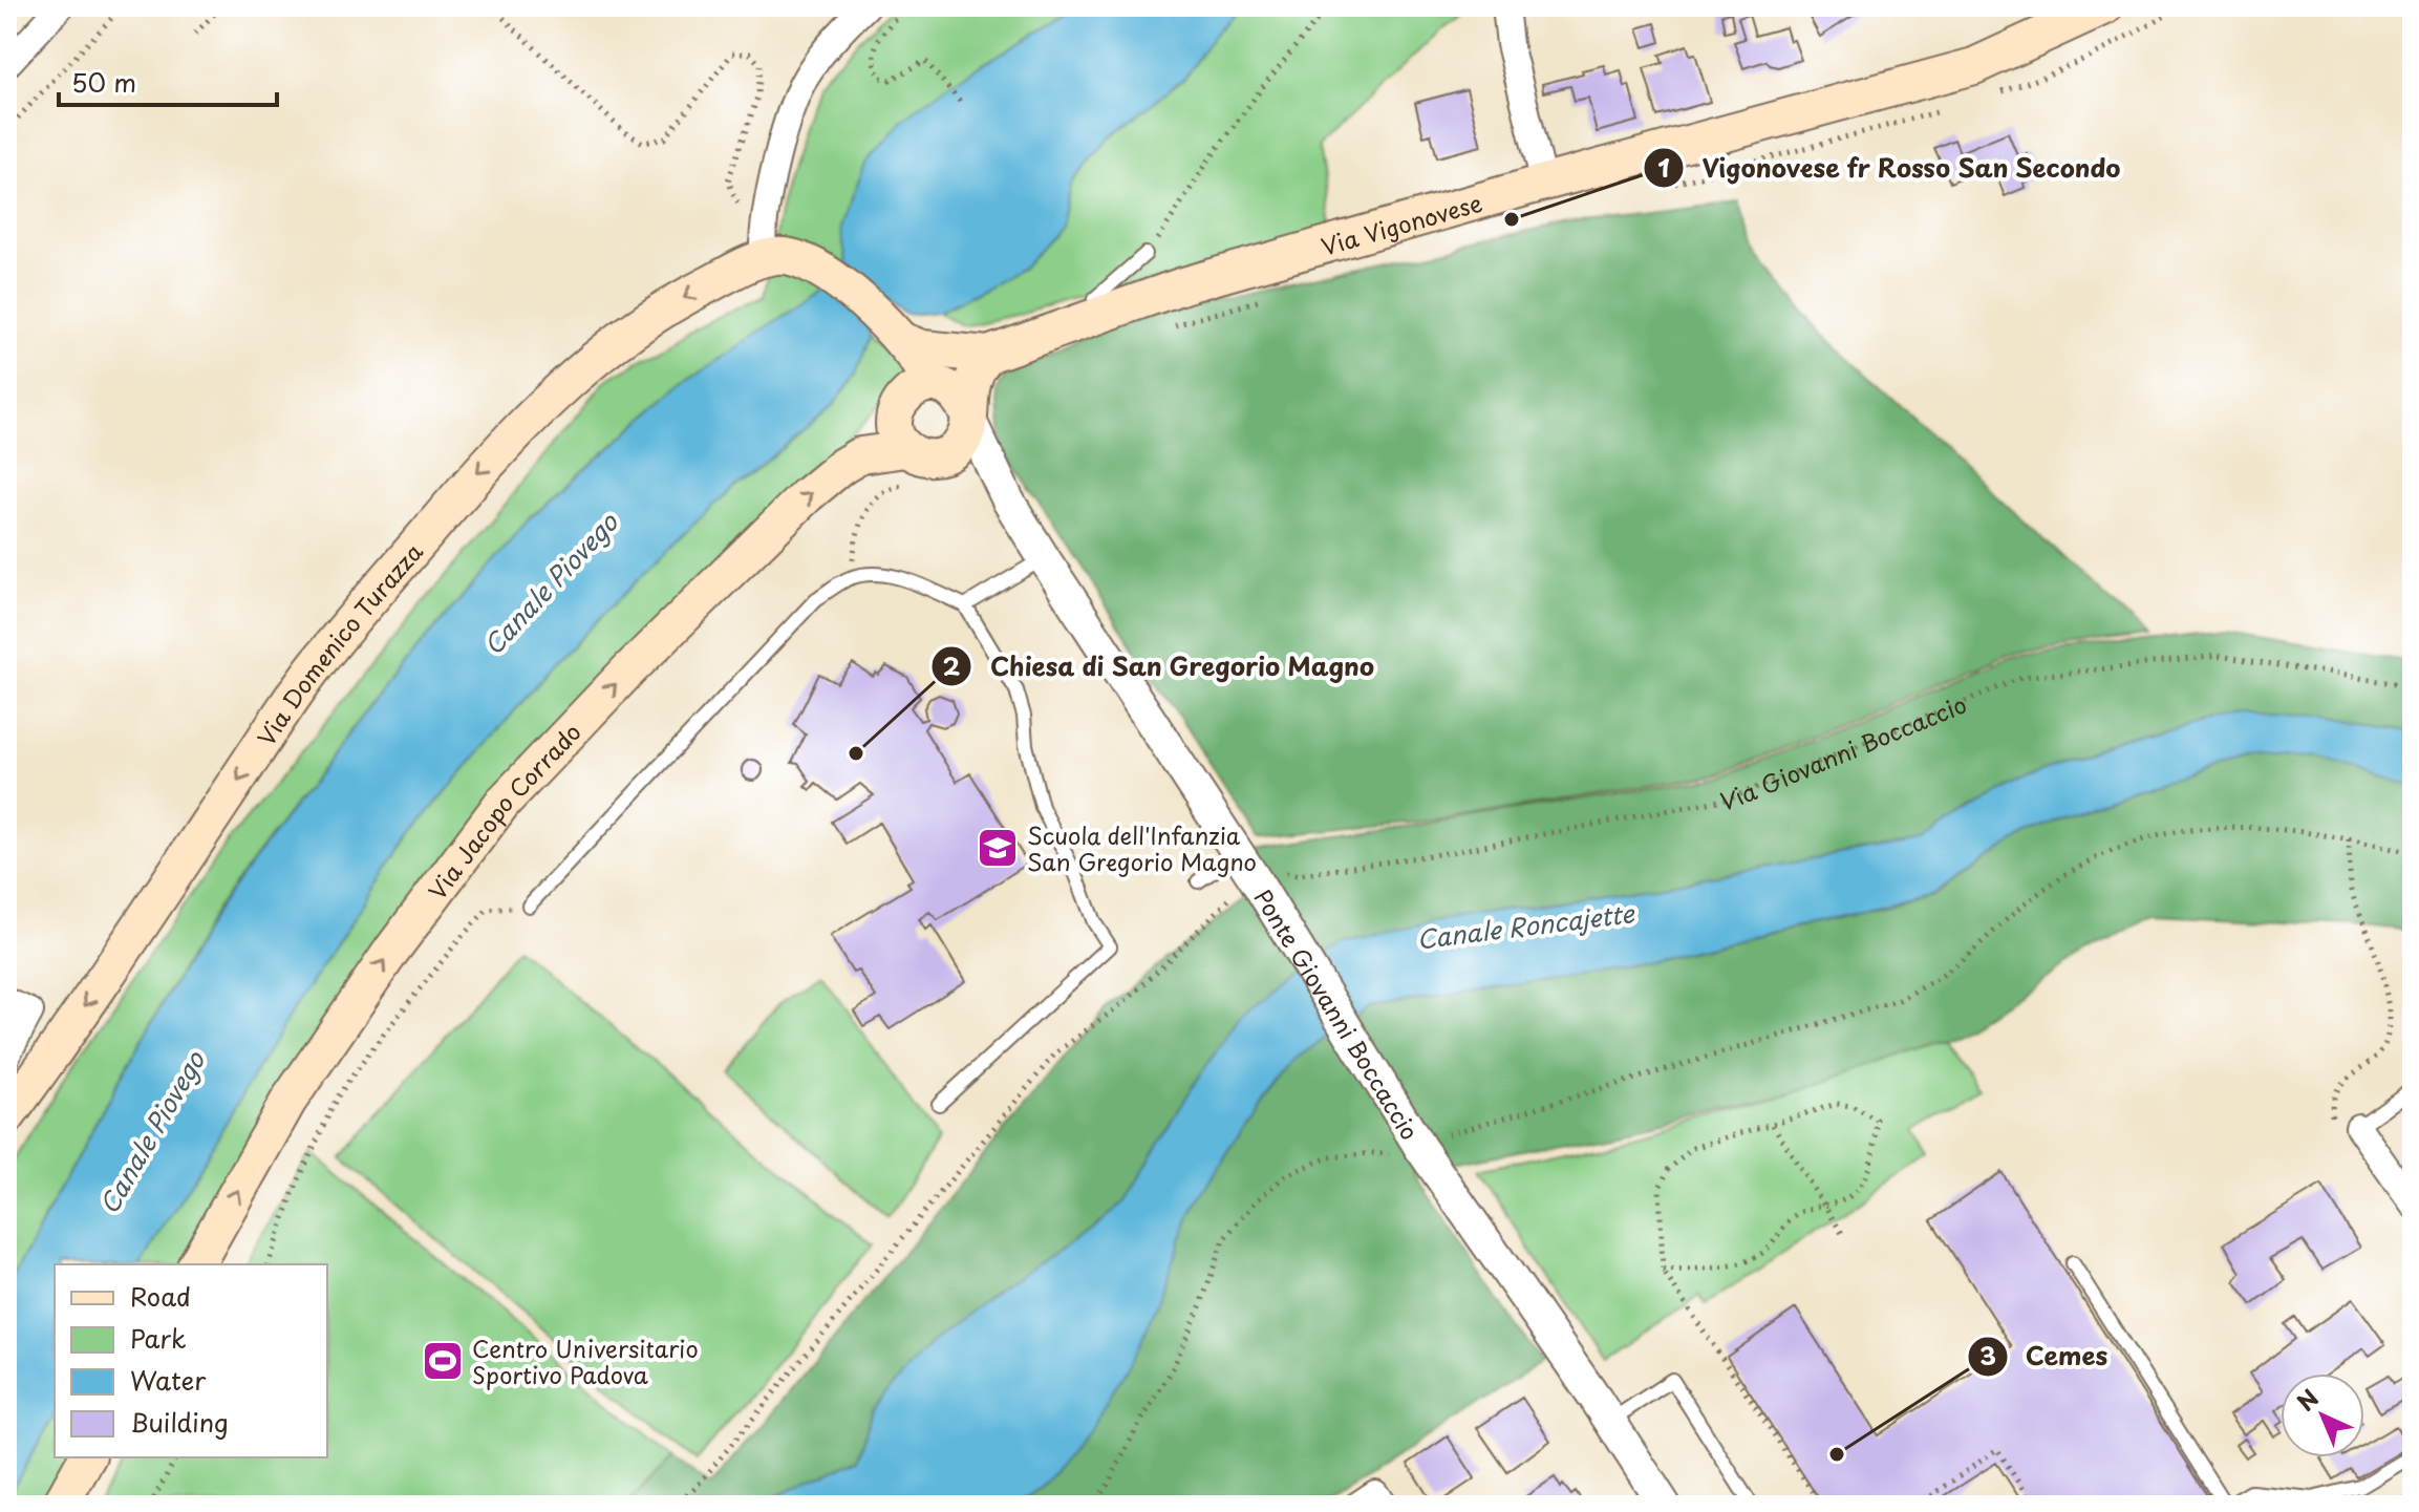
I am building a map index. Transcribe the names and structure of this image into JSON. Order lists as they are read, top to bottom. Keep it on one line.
{"streets":{"main road":["Via Vigonovese","Via Domenico Turazza","Via Jacopo Corrado"],"street":["Ponte Giovanni Boccaccio"],"path":["Via Giovanni Boccaccio"]},"crossings":[["Via Vigonovese","Via Jacopo Corrado"],["Via Giovanni Boccaccio","Ponte Giovanni Boccaccio"]],"one_way":["Via Domenico Turazza","Via Jacopo Corrado"],"water":["Canale Piovego","Canale Roncajette"],"places":{"other":["Vigonovese fr Rosso San Secondo","Chiesa di San Gregorio Magno","Cemes"],"school or university":["Scuola dell'Infanzia San Gregorio Magno"],"sports":["Centro Universitario Sportivo Padova"]},"legend":["Road","Park","Water","Building"],"scale_bar":"50 m","north":"top left"}
